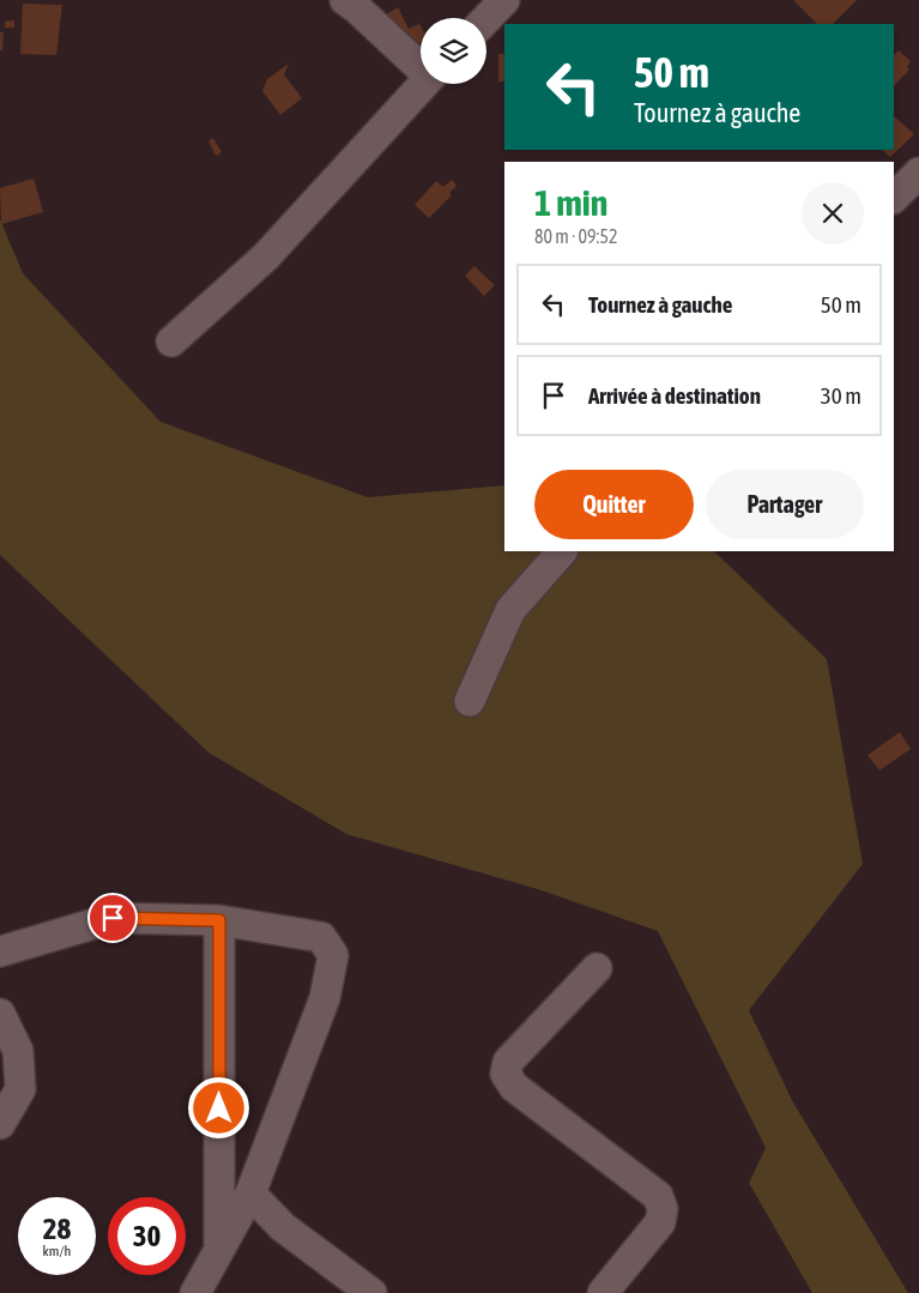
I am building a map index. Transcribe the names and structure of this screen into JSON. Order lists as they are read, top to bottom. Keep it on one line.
{"page":{"turn":["50 m","Tournez à gauche"],"heading":["1 min","80 m · 09:52"],"list":[{"name":"Tournez à gauche","value":"50 m"},{"name":"Arrivée à destination","value":"30 m"}],"buttons":["Quitter","Partager"],"speed":"28 km/h","limit":"30"}}
